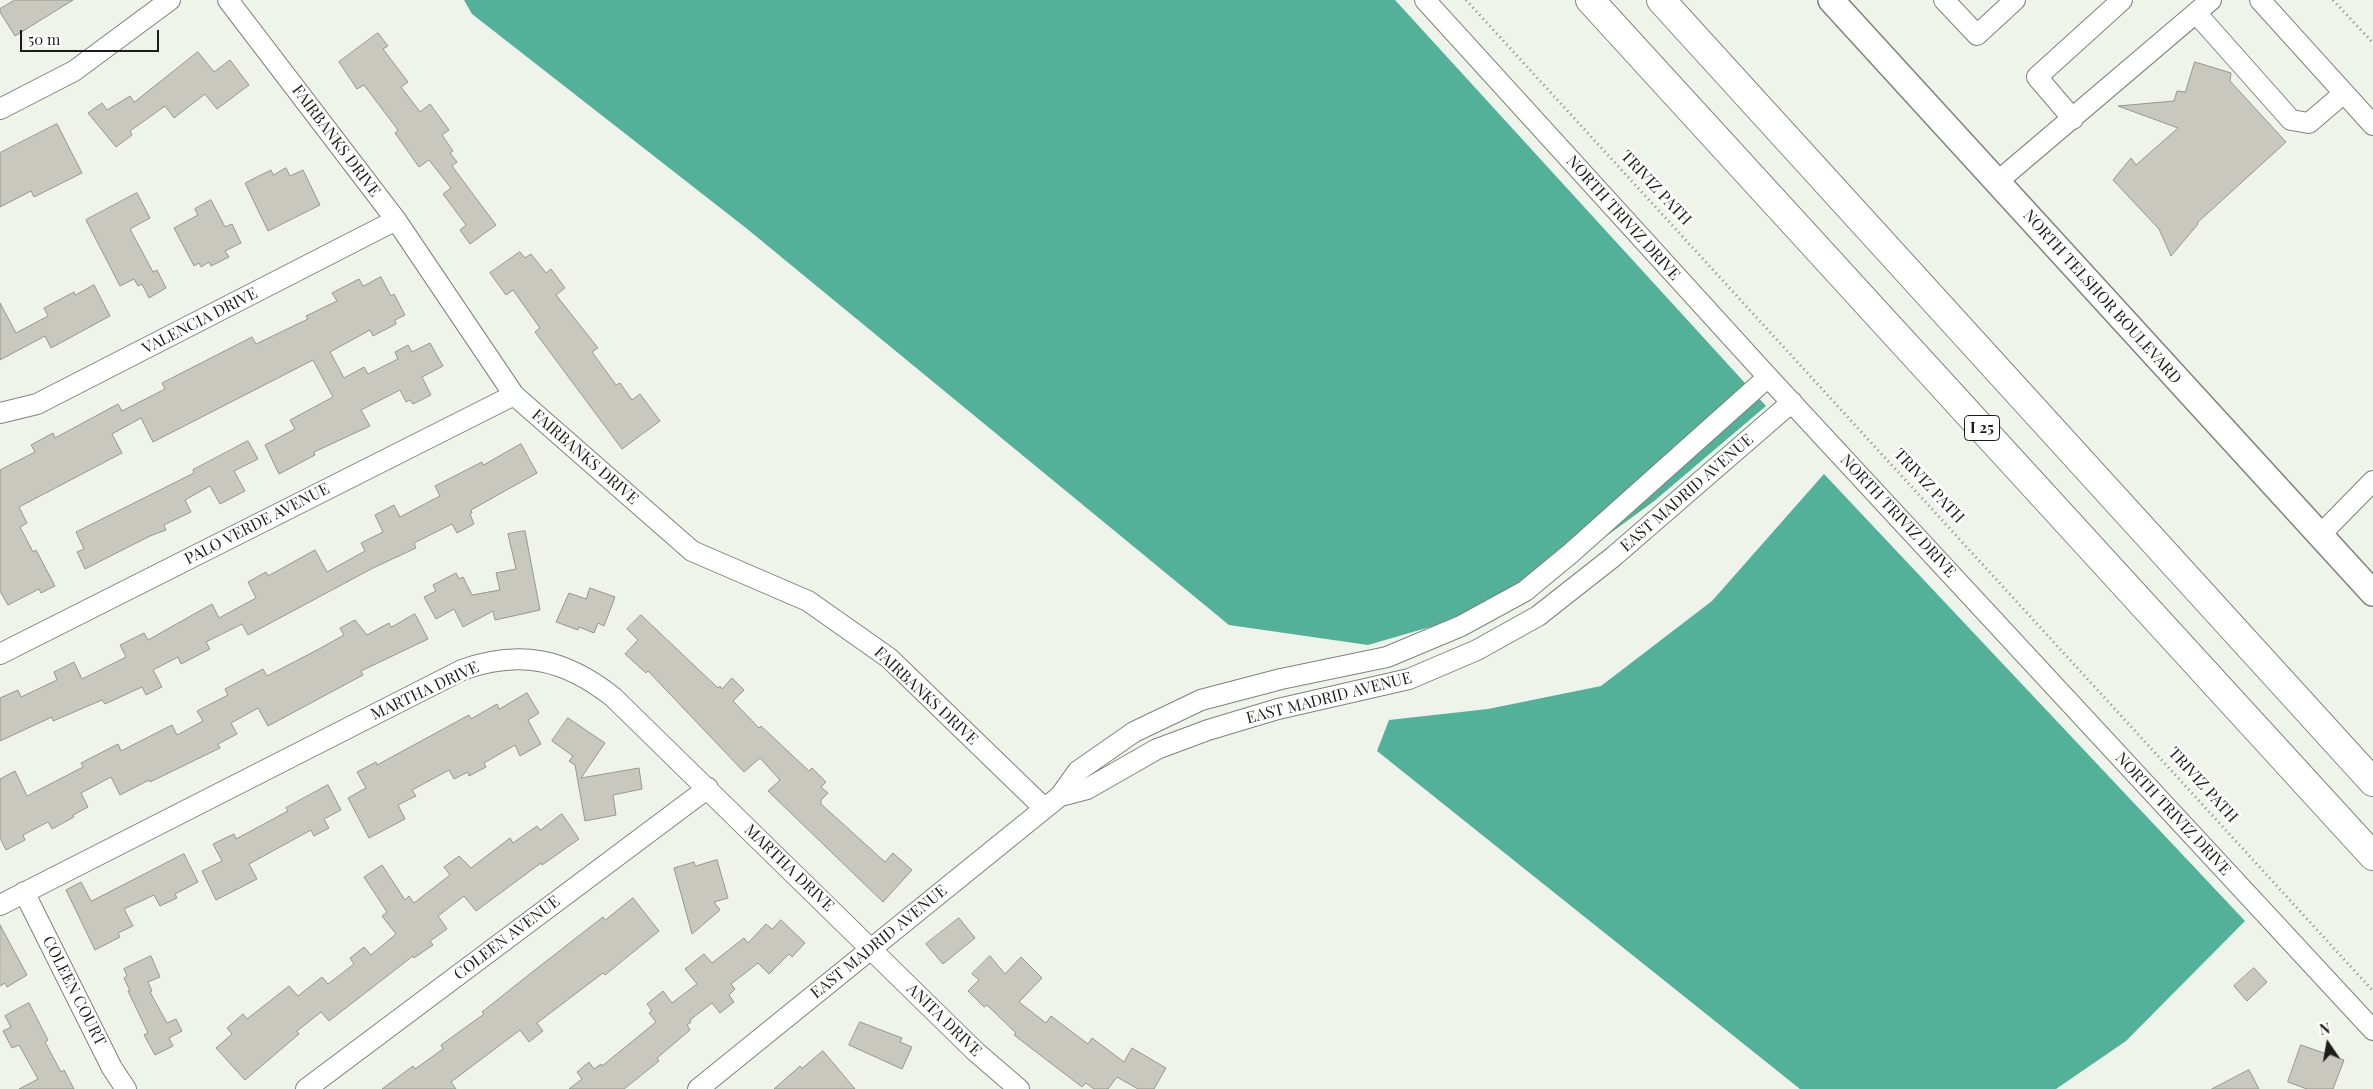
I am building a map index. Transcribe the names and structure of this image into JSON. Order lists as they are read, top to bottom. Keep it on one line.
{"streets":{"highway":["I 25"],"main road":["NORTH TELSHOR BOULEVARD"],"street":["FAIRBANKS DRIVE","NORTH TRIVIZ DRIVE","VALENCIA DRIVE","EAST MADRID AVENUE","PALO VERDE AVENUE","MARTHA DRIVE","COLEEN AVENUE","COLEEN COURT","ANITA DRIVE"],"path":["TRIVIZ PATH"]},"crossings":[["FAIRBANKS DRIVE","VALENCIA DRIVE"],["FAIRBANKS DRIVE","EAST MADRID AVENUE"],["FAIRBANKS DRIVE","PALO VERDE AVENUE"],["NORTH TRIVIZ DRIVE","EAST MADRID AVENUE"],["EAST MADRID AVENUE","MARTHA DRIVE"],["EAST MADRID AVENUE","ANITA DRIVE"],["MARTHA DRIVE","COLEEN AVENUE"],["MARTHA DRIVE","COLEEN COURT"],["MARTHA DRIVE","ANITA DRIVE"]],"scale_bar":"50 m","north":"top"}
